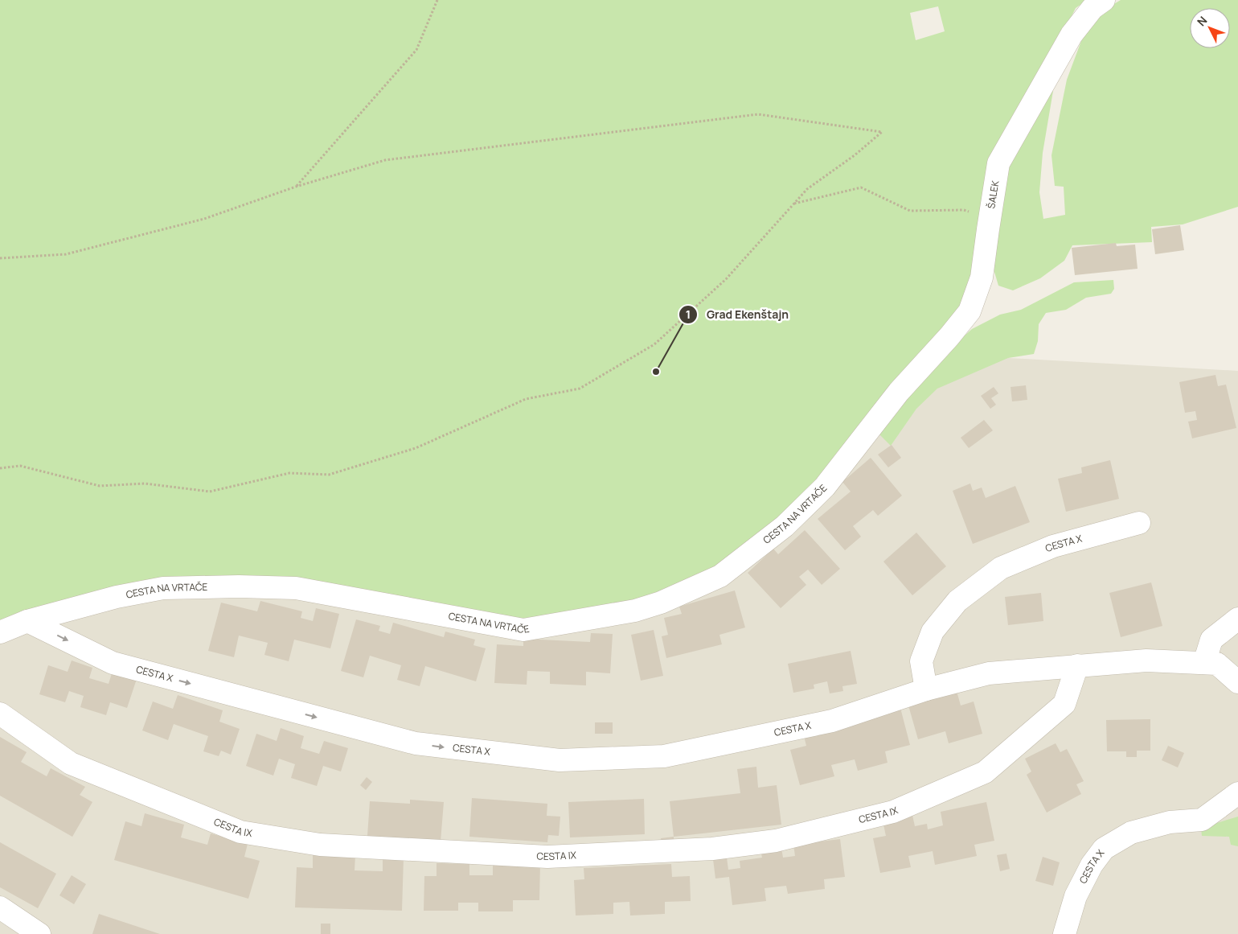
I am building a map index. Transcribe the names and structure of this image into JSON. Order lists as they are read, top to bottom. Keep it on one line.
{"streets":{"street":["ŠALEK","CESTA NA VRTAČE","CESTA X","CESTA IX"]},"crossings":[["ŠALEK","CESTA NA VRTAČE"],["CESTA NA VRTAČE","CESTA X"],["CESTA X","CESTA IX"]],"one_way":["CESTA X"],"places":["Grad Ekenštajn"],"north":"top left"}
